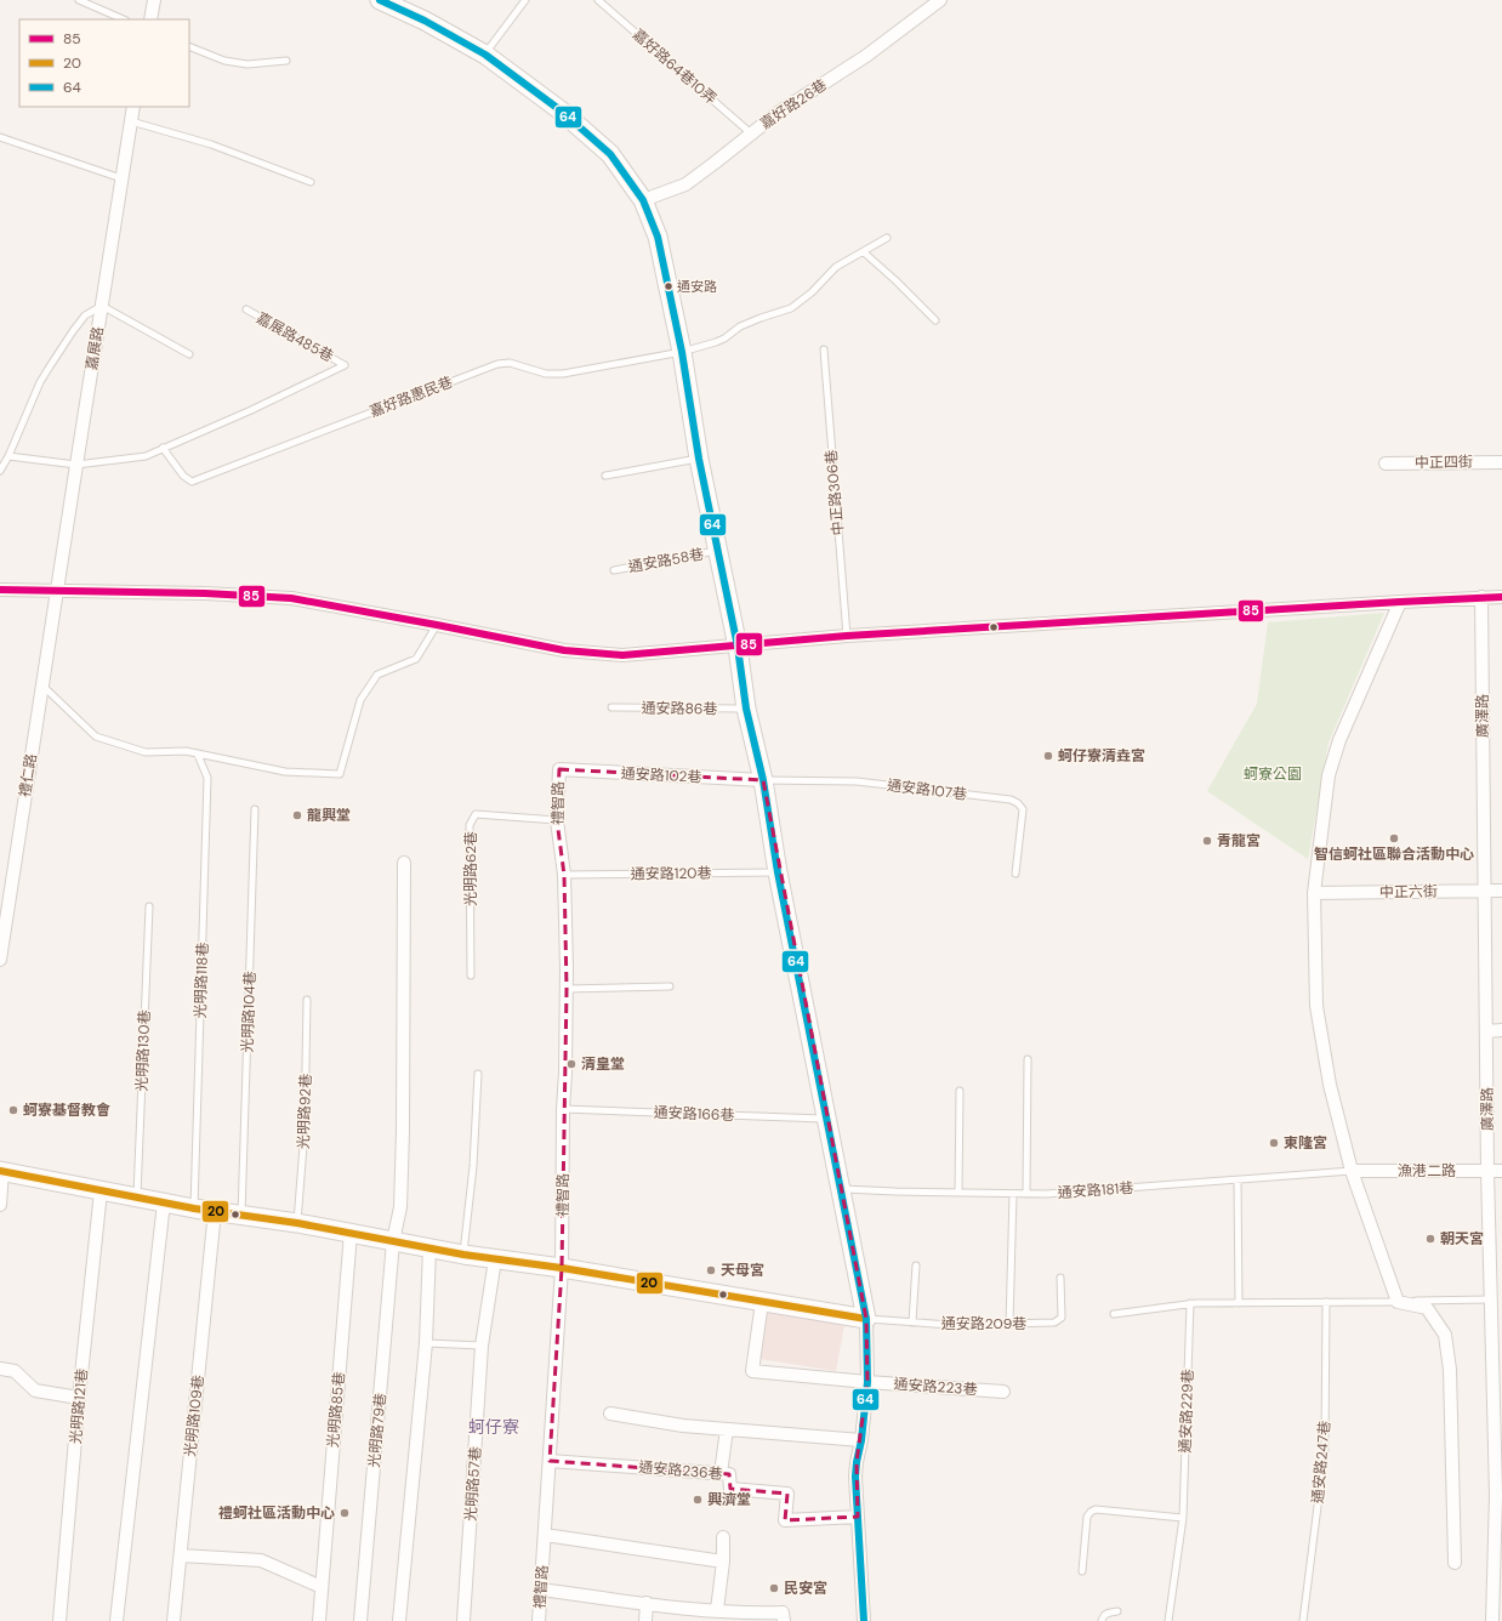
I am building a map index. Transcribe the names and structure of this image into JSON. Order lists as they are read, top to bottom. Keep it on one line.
{"streets":{"street":["嘉好路26巷","嘉展路","中正四街","廣澤路","禮仁路","通安路102巷","禮智路","中正六街","漁港二路","通安路223巷","光明路121巷","光明路85巷","光明路109巷","光明路79巷","通安路236巷","光明路57巷"],"lane":["嘉好路64巷10弄","嘉展路485巷","嘉好路惠民巷","中正路306巷","通安路58巷","通安路86巷","通安路107巷","光明路62巷","通安路120巷","光明路118巷","光明路104巷","光明路130巷","光明路92巷","通安路166巷","通安路181巷","通安路209巷","通安路229巷","通安路247巷"]},"crossings":[["嘉好路64巷10弄","嘉好路26巷"],["嘉展路485巷","嘉好路惠民巷"],["嘉展路","禮仁路"],["廣澤路","中正六街"],["廣澤路","漁港二路"],["通安路102巷","通安路107巷"],["通安路102巷","禮智路"],["禮智路","光明路62巷"],["禮智路","通安路120巷"],["禮智路","通安路166巷"],["禮智路","通安路236巷"],["漁港二路","通安路181巷"]],"districts":["蚵仔寮"],"parks":["蚵寮公園"],"places":["通安路","蚵仔寮清垚宮","龍興堂","智信蚵社區聯合活動中心","青龍宮","清皇堂","蚵寮基督教會","東隆宮","朝天宮","天母宮","興濟堂","禮蚵社區活動中心","民安宮"],"lines":["transit line 64","transit line 85","transit line 20"],"legend":["85","20","64"]}
